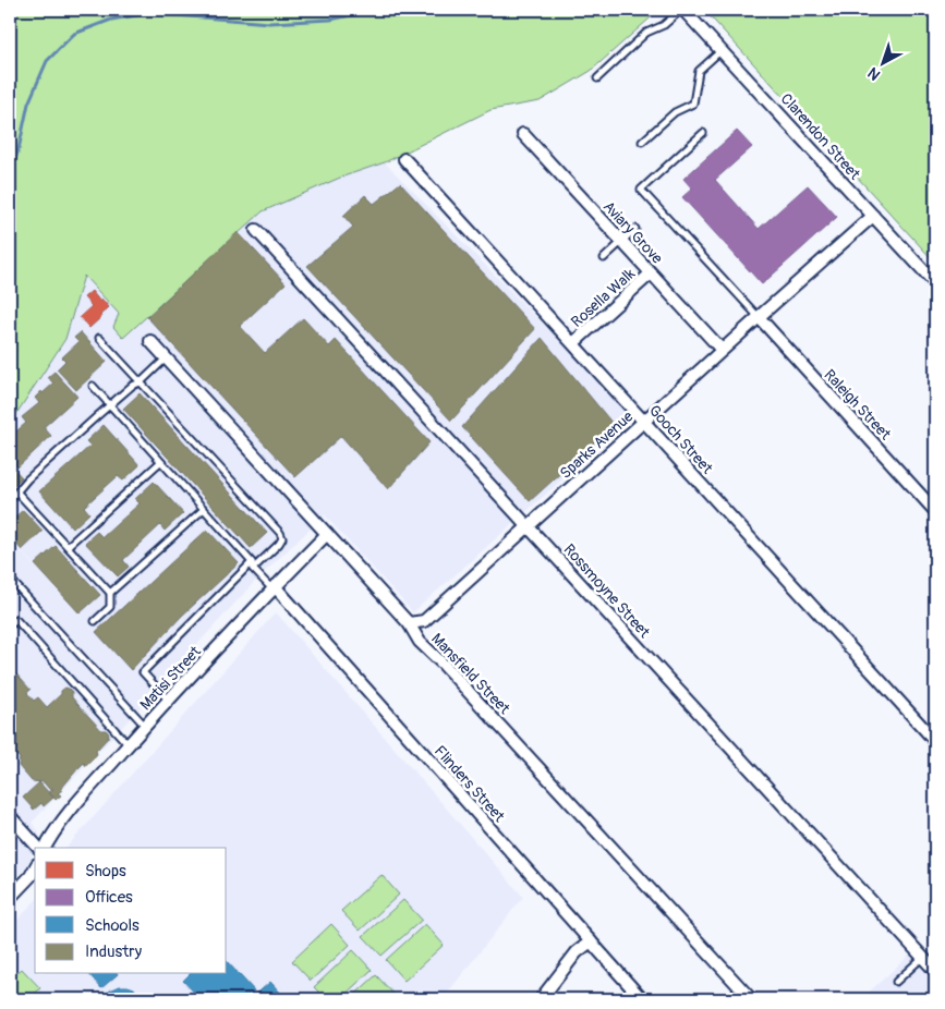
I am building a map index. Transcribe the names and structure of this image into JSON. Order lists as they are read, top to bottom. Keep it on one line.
{"streets":{"street":["Clarendon Street","Aviary Grove","Rosella Walk","Raleigh Street","Gooch Street","Sparks Avenue","Rossmoyne Street","Mansfield Street","Matisi Street","Flinders Street"]},"crossings":[["Clarendon Street","Sparks Avenue"],["Aviary Grove","Rosella Walk"],["Aviary Grove","Sparks Avenue"],["Rosella Walk","Gooch Street"],["Raleigh Street","Sparks Avenue"],["Gooch Street","Sparks Avenue"],["Sparks Avenue","Rossmoyne Street"],["Sparks Avenue","Mansfield Street"],["Mansfield Street","Matisi Street"],["Matisi Street","Flinders Street"]],"legend":["Shops","Offices","Schools","Industry"],"north":"bottom left"}
